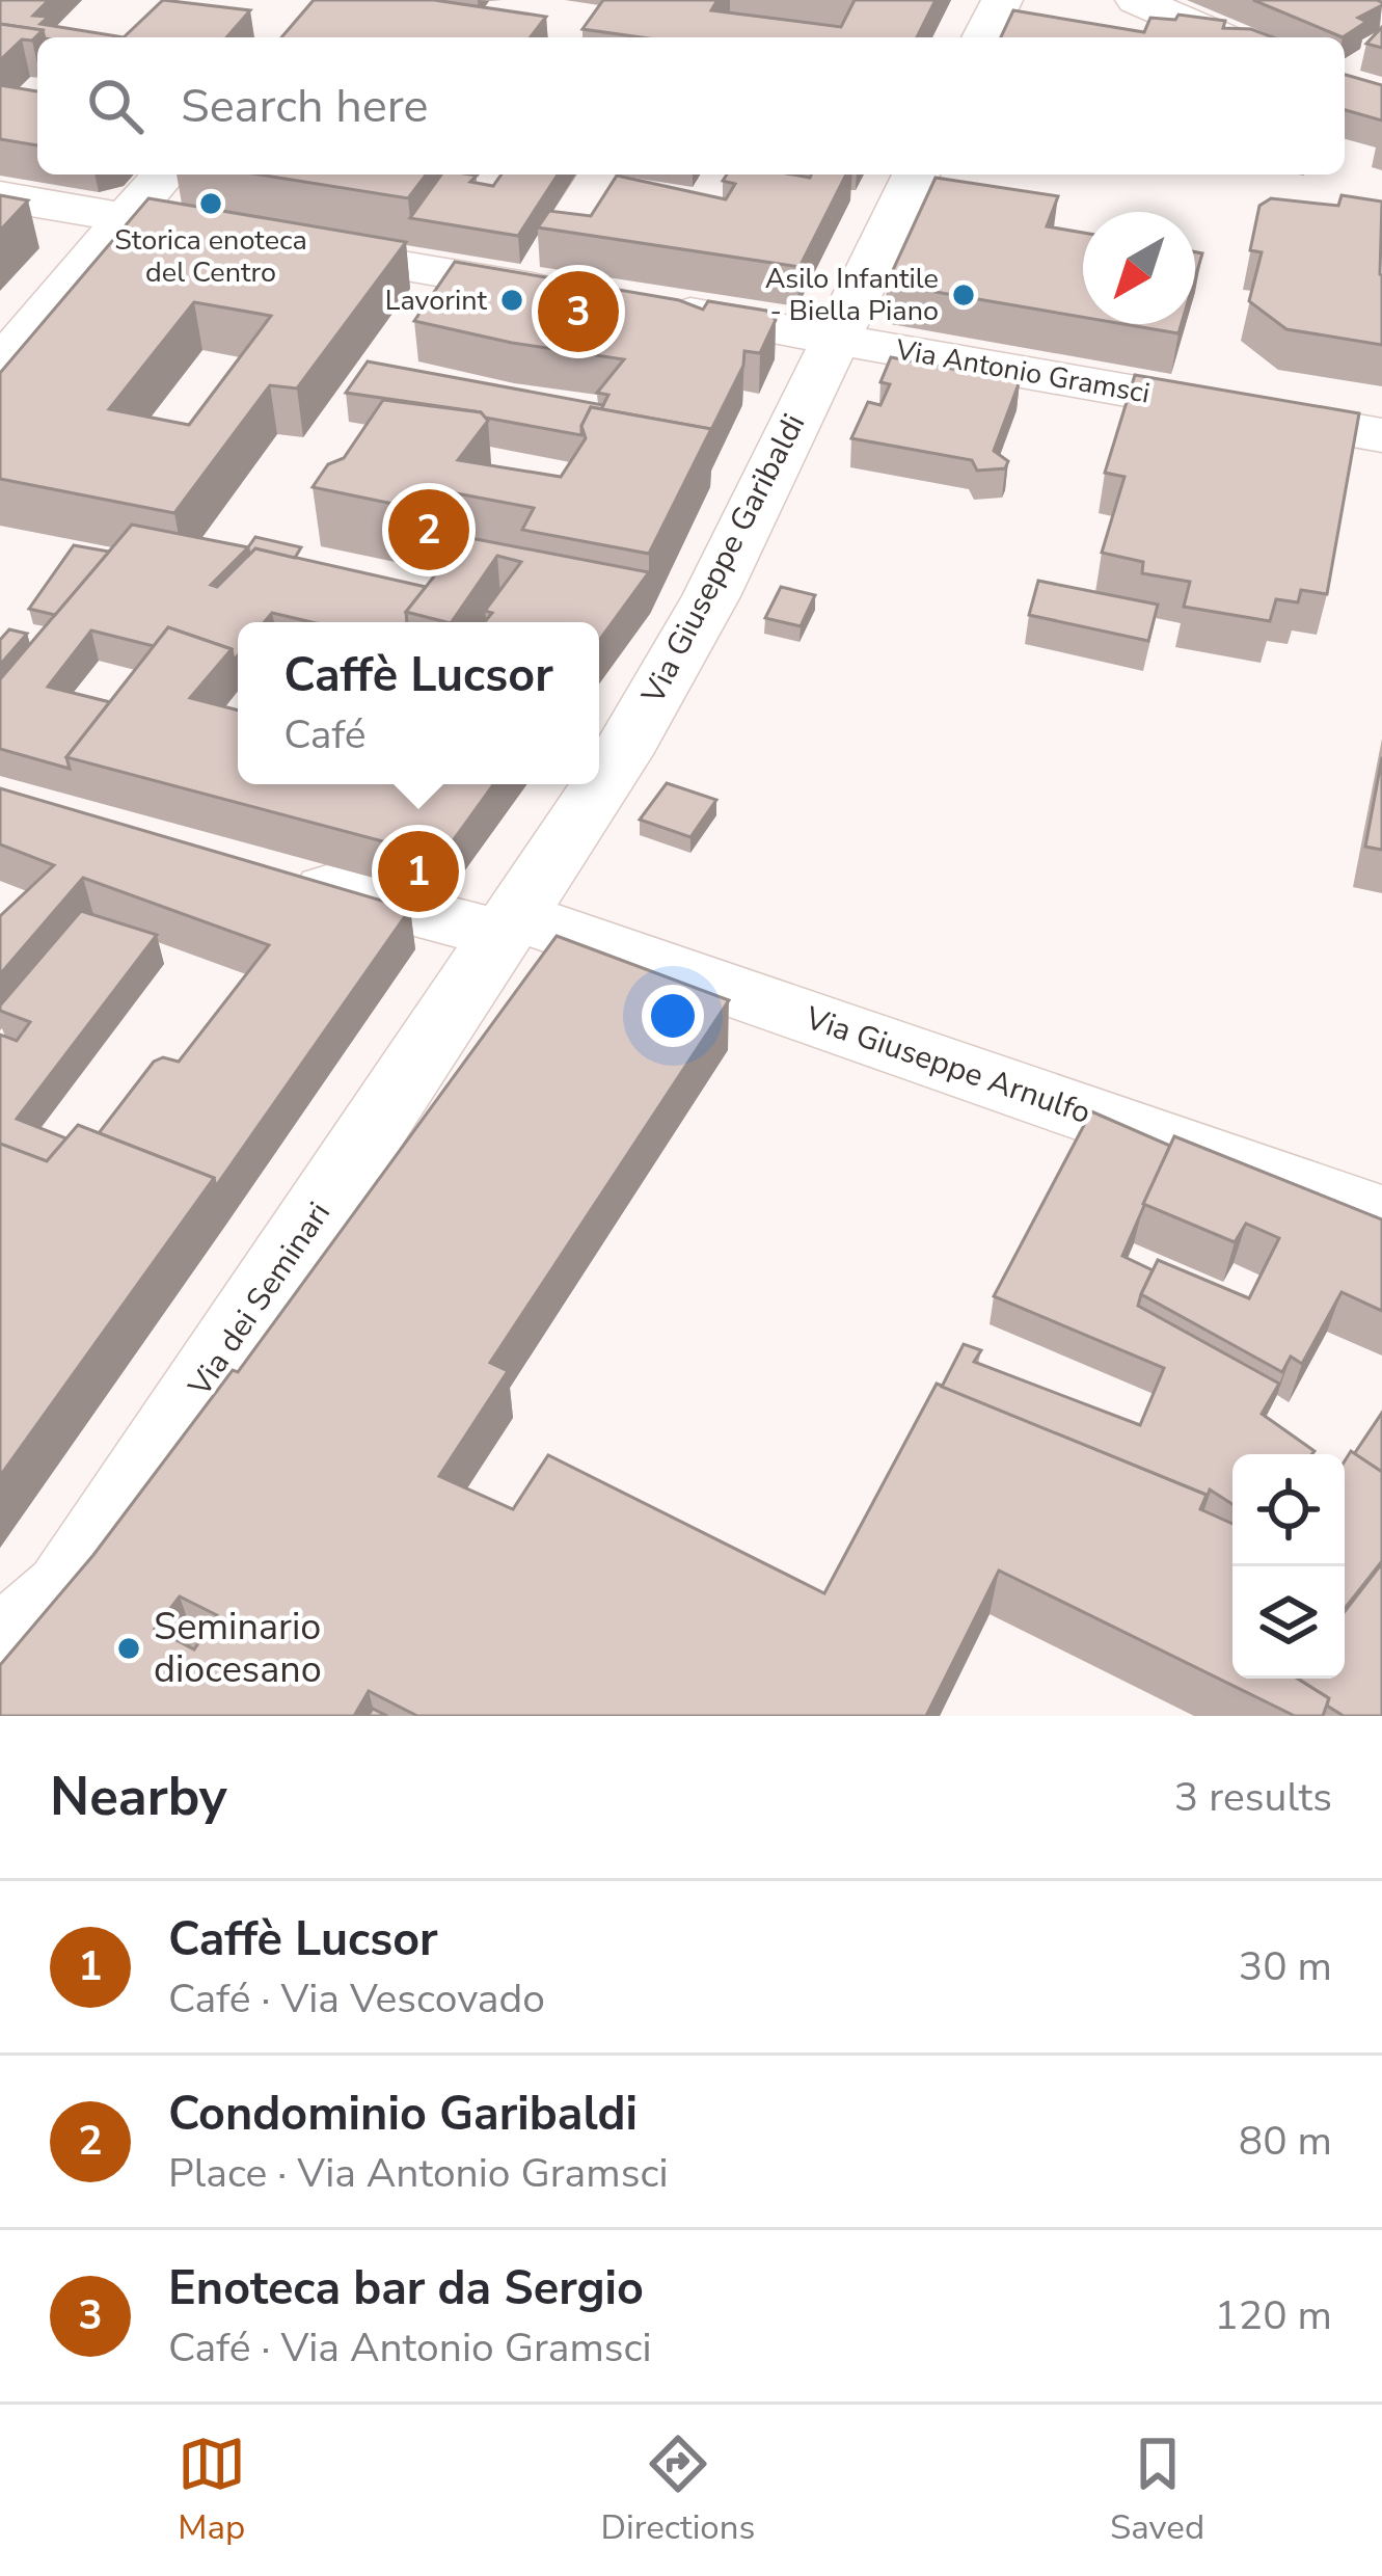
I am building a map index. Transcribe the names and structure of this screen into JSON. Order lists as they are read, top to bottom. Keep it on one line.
{"streets":{"street":["Via Antonio Gramsci","Via Giuseppe Garibaldi","Via Giuseppe Arnulfo","Via dei Seminari"]},"crossings":[["Via Antonio Gramsci","Via Giuseppe Garibaldi"],["Via Giuseppe Garibaldi","Via Giuseppe Arnulfo"],["Via Giuseppe Garibaldi","Via dei Seminari"],["Via Giuseppe Arnulfo","Via dei Seminari"]],"places":["Storica enoteca del Centro","Asilo Infantile - Biella Piano","Lavorint","Seminario diocesano"],"north":"bottom left","page":{"search":"Search here","pins":["3","2","1"],"popup":["Caffè Lucsor","Café"],"heading":["Nearby","3 results"],"list":[{"mark":"1","name":"Caffè Lucsor","note":"Café · Via Vescovado","value":"30 m"},{"mark":"2","name":"Condominio Garibaldi","note":"Place · Via Antonio Gramsci","value":"80 m"},{"mark":"3","name":"Enoteca bar da Sergio","note":"Café · Via Antonio Gramsci","value":"120 m"}],"nav":["Map","Directions","Saved"]}}
